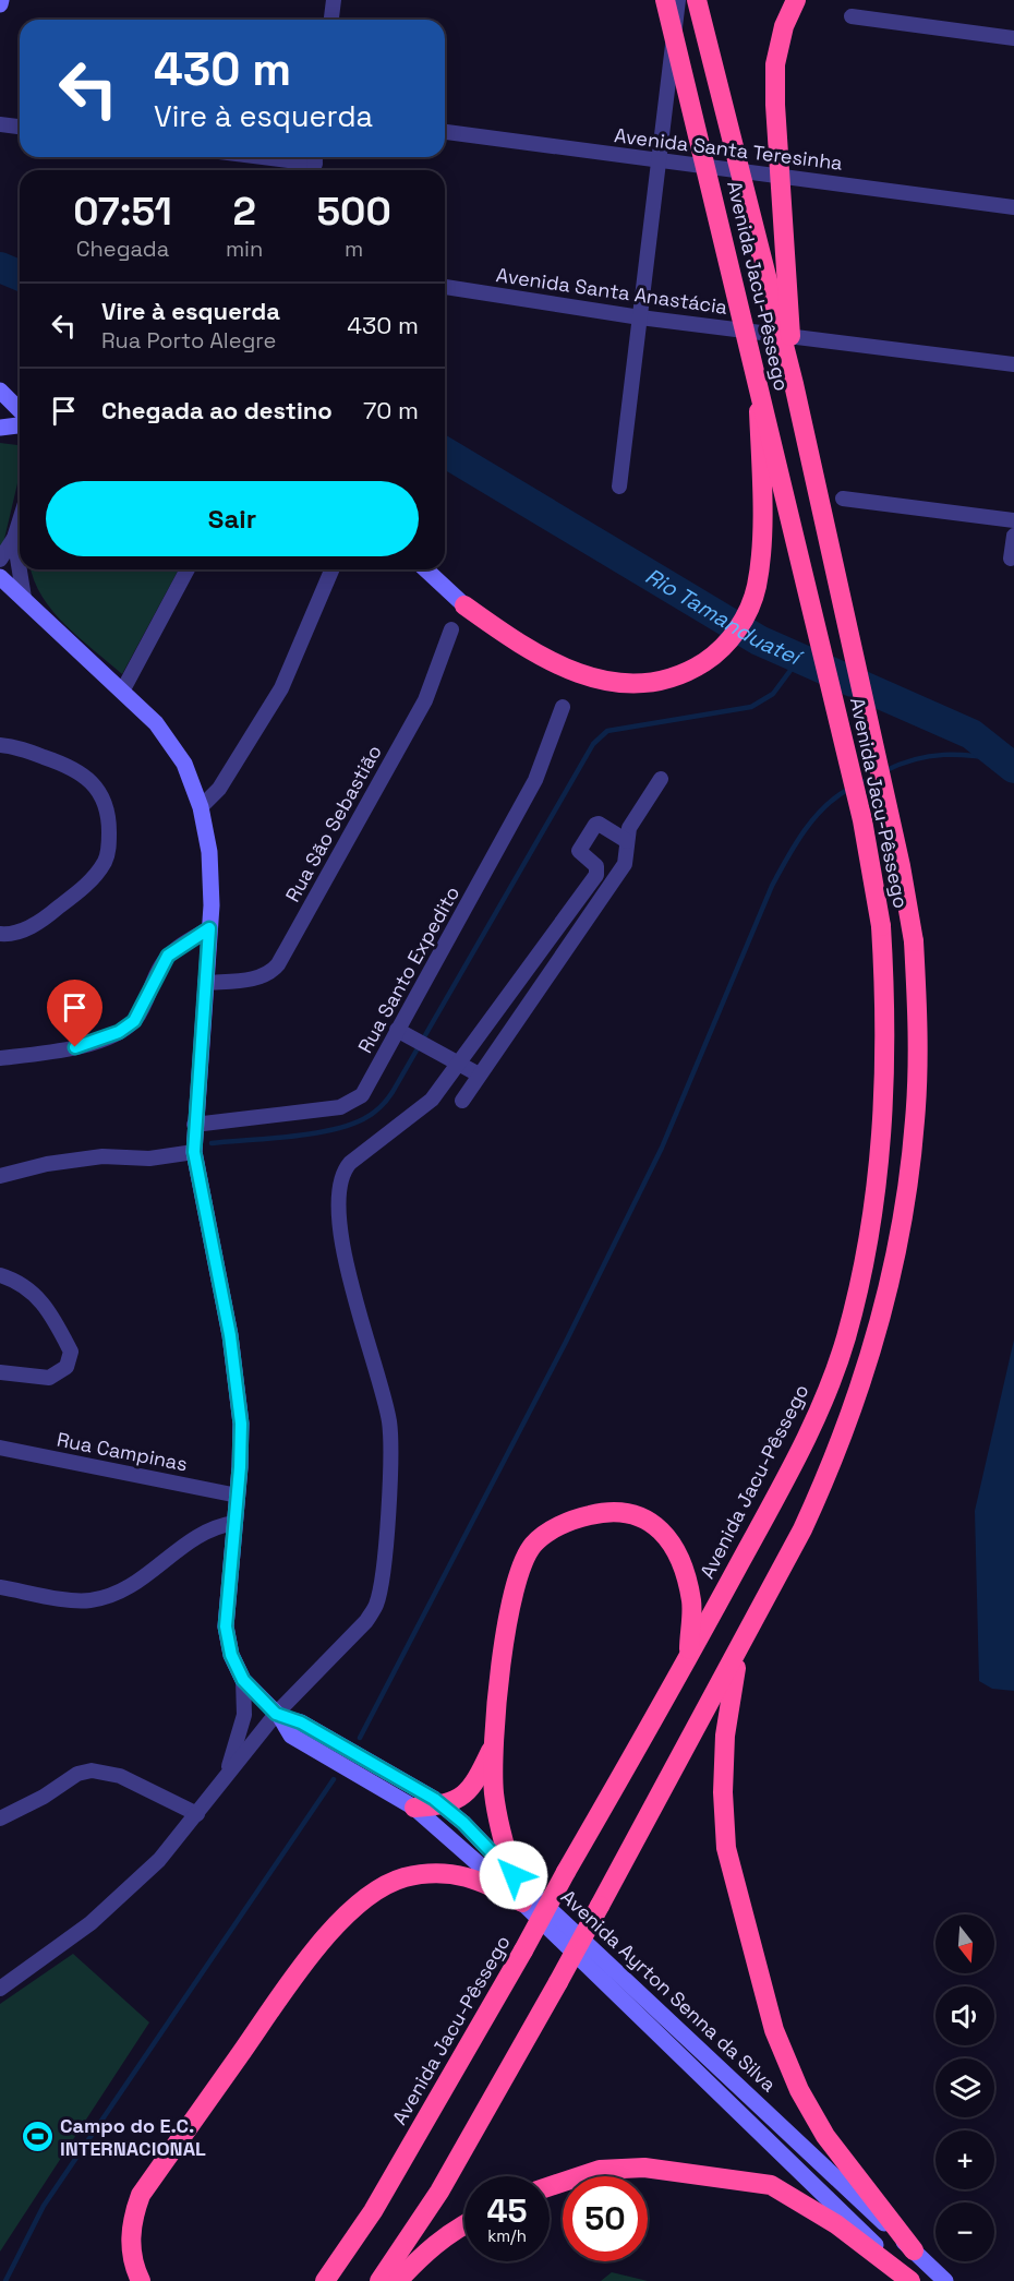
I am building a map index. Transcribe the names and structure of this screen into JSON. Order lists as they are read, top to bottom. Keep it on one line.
{"streets":{"highway":["Avenida Jacu-Pêssego"],"main road":["Avenida Ayrton Senna da Silva"],"street":["Avenida Santa Teresinha","Avenida Santa Anastácia","Rua São Sebastião","Rua Santo Expedito","Rua Campinas"]},"crossings":[["Rua São Sebastião","Avenida Ayrton Senna da Silva"],["Rua Santo Expedito","Avenida Ayrton Senna da Silva"],["Rua Campinas","Avenida Ayrton Senna da Silva"]],"water":["Rio Tamanduateí"],"places":{"sports":["Campo do E.C. INTERNACIONAL"]},"north":"bottom","page":{"turn":["430 m","Vire à esquerda"],"eta":["07:51","Chegada","2","min","500","m"],"list":[{"name":"Vire à esquerda","note":"Rua Porto Alegre","value":"430 m"},{"name":"Chegada ao destino","value":"70 m"}],"buttons":"Sair","map_buttons":["+","−"],"speed":"45 km/h","limit":"50"}}
